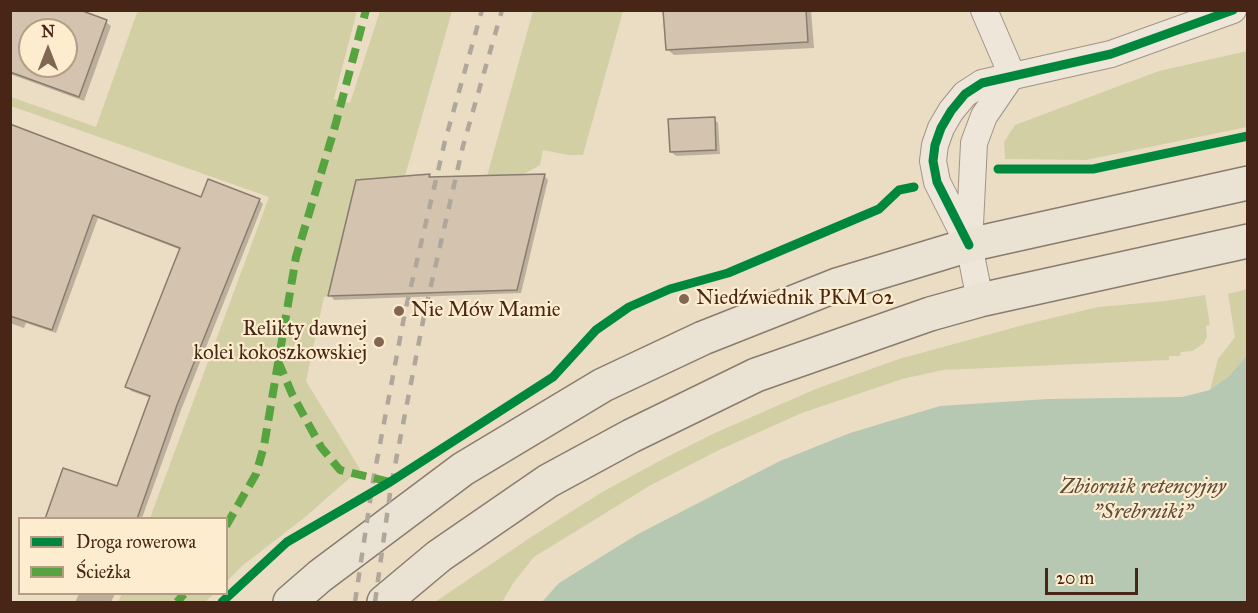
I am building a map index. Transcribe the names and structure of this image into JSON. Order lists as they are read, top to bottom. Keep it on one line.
{"water":["Zbiornik retencyjny \"Srebrniki\""],"places":["Niedźwiednik PKM 02","Nie Mów Mamie","Relikty dawnej kolei kokoszkowskiej"],"legend":["Droga rowerowa","Ścieżka"],"scale_bar":"20 m","north":"top"}
